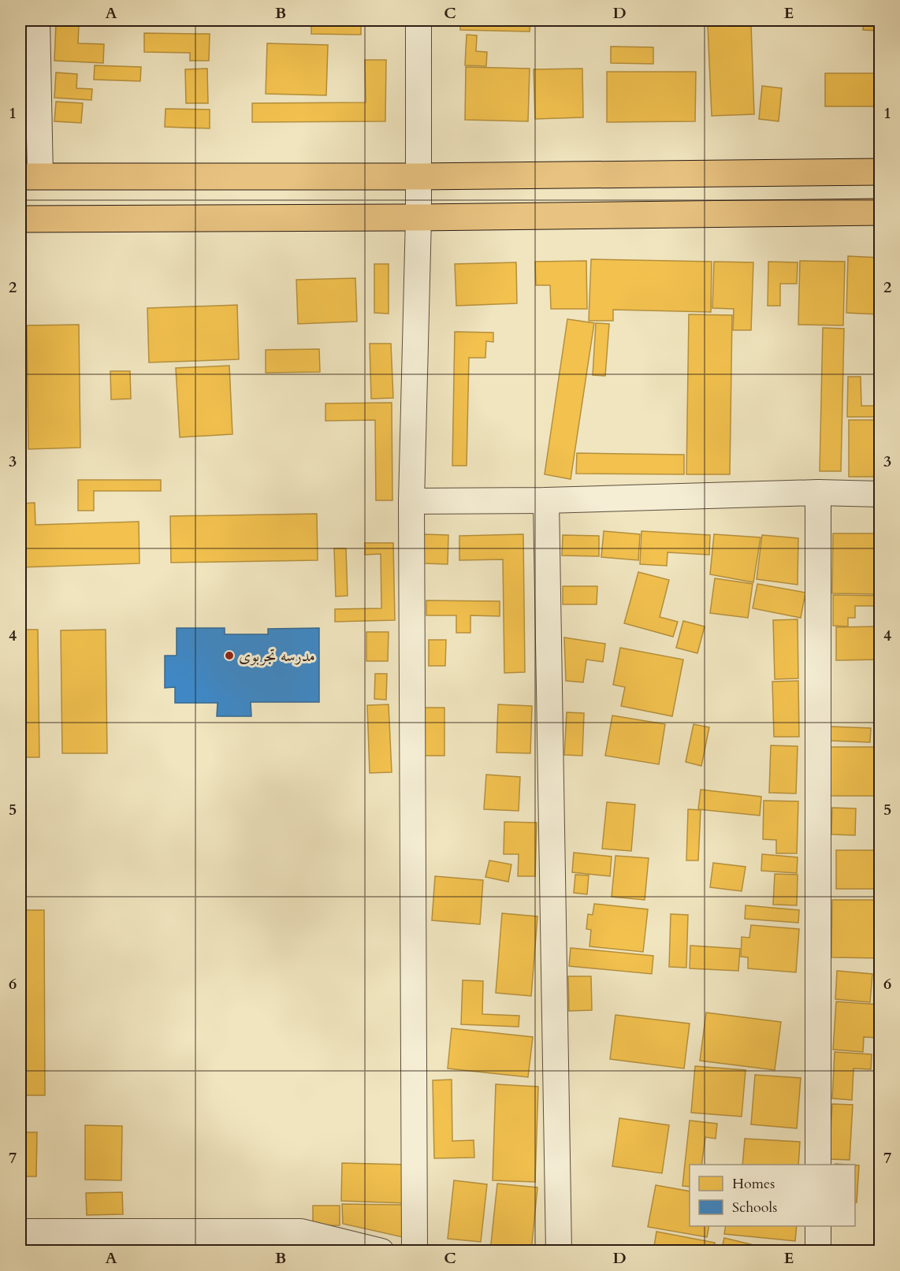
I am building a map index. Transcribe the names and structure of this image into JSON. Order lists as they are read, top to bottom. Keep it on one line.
{"places":["مدرسه تجربوى"],"legend":["Homes","Schools"],"grid":{"columns":["A","B","C","D","E"],"rows":["1","2","3","4","5","6","7"]}}
